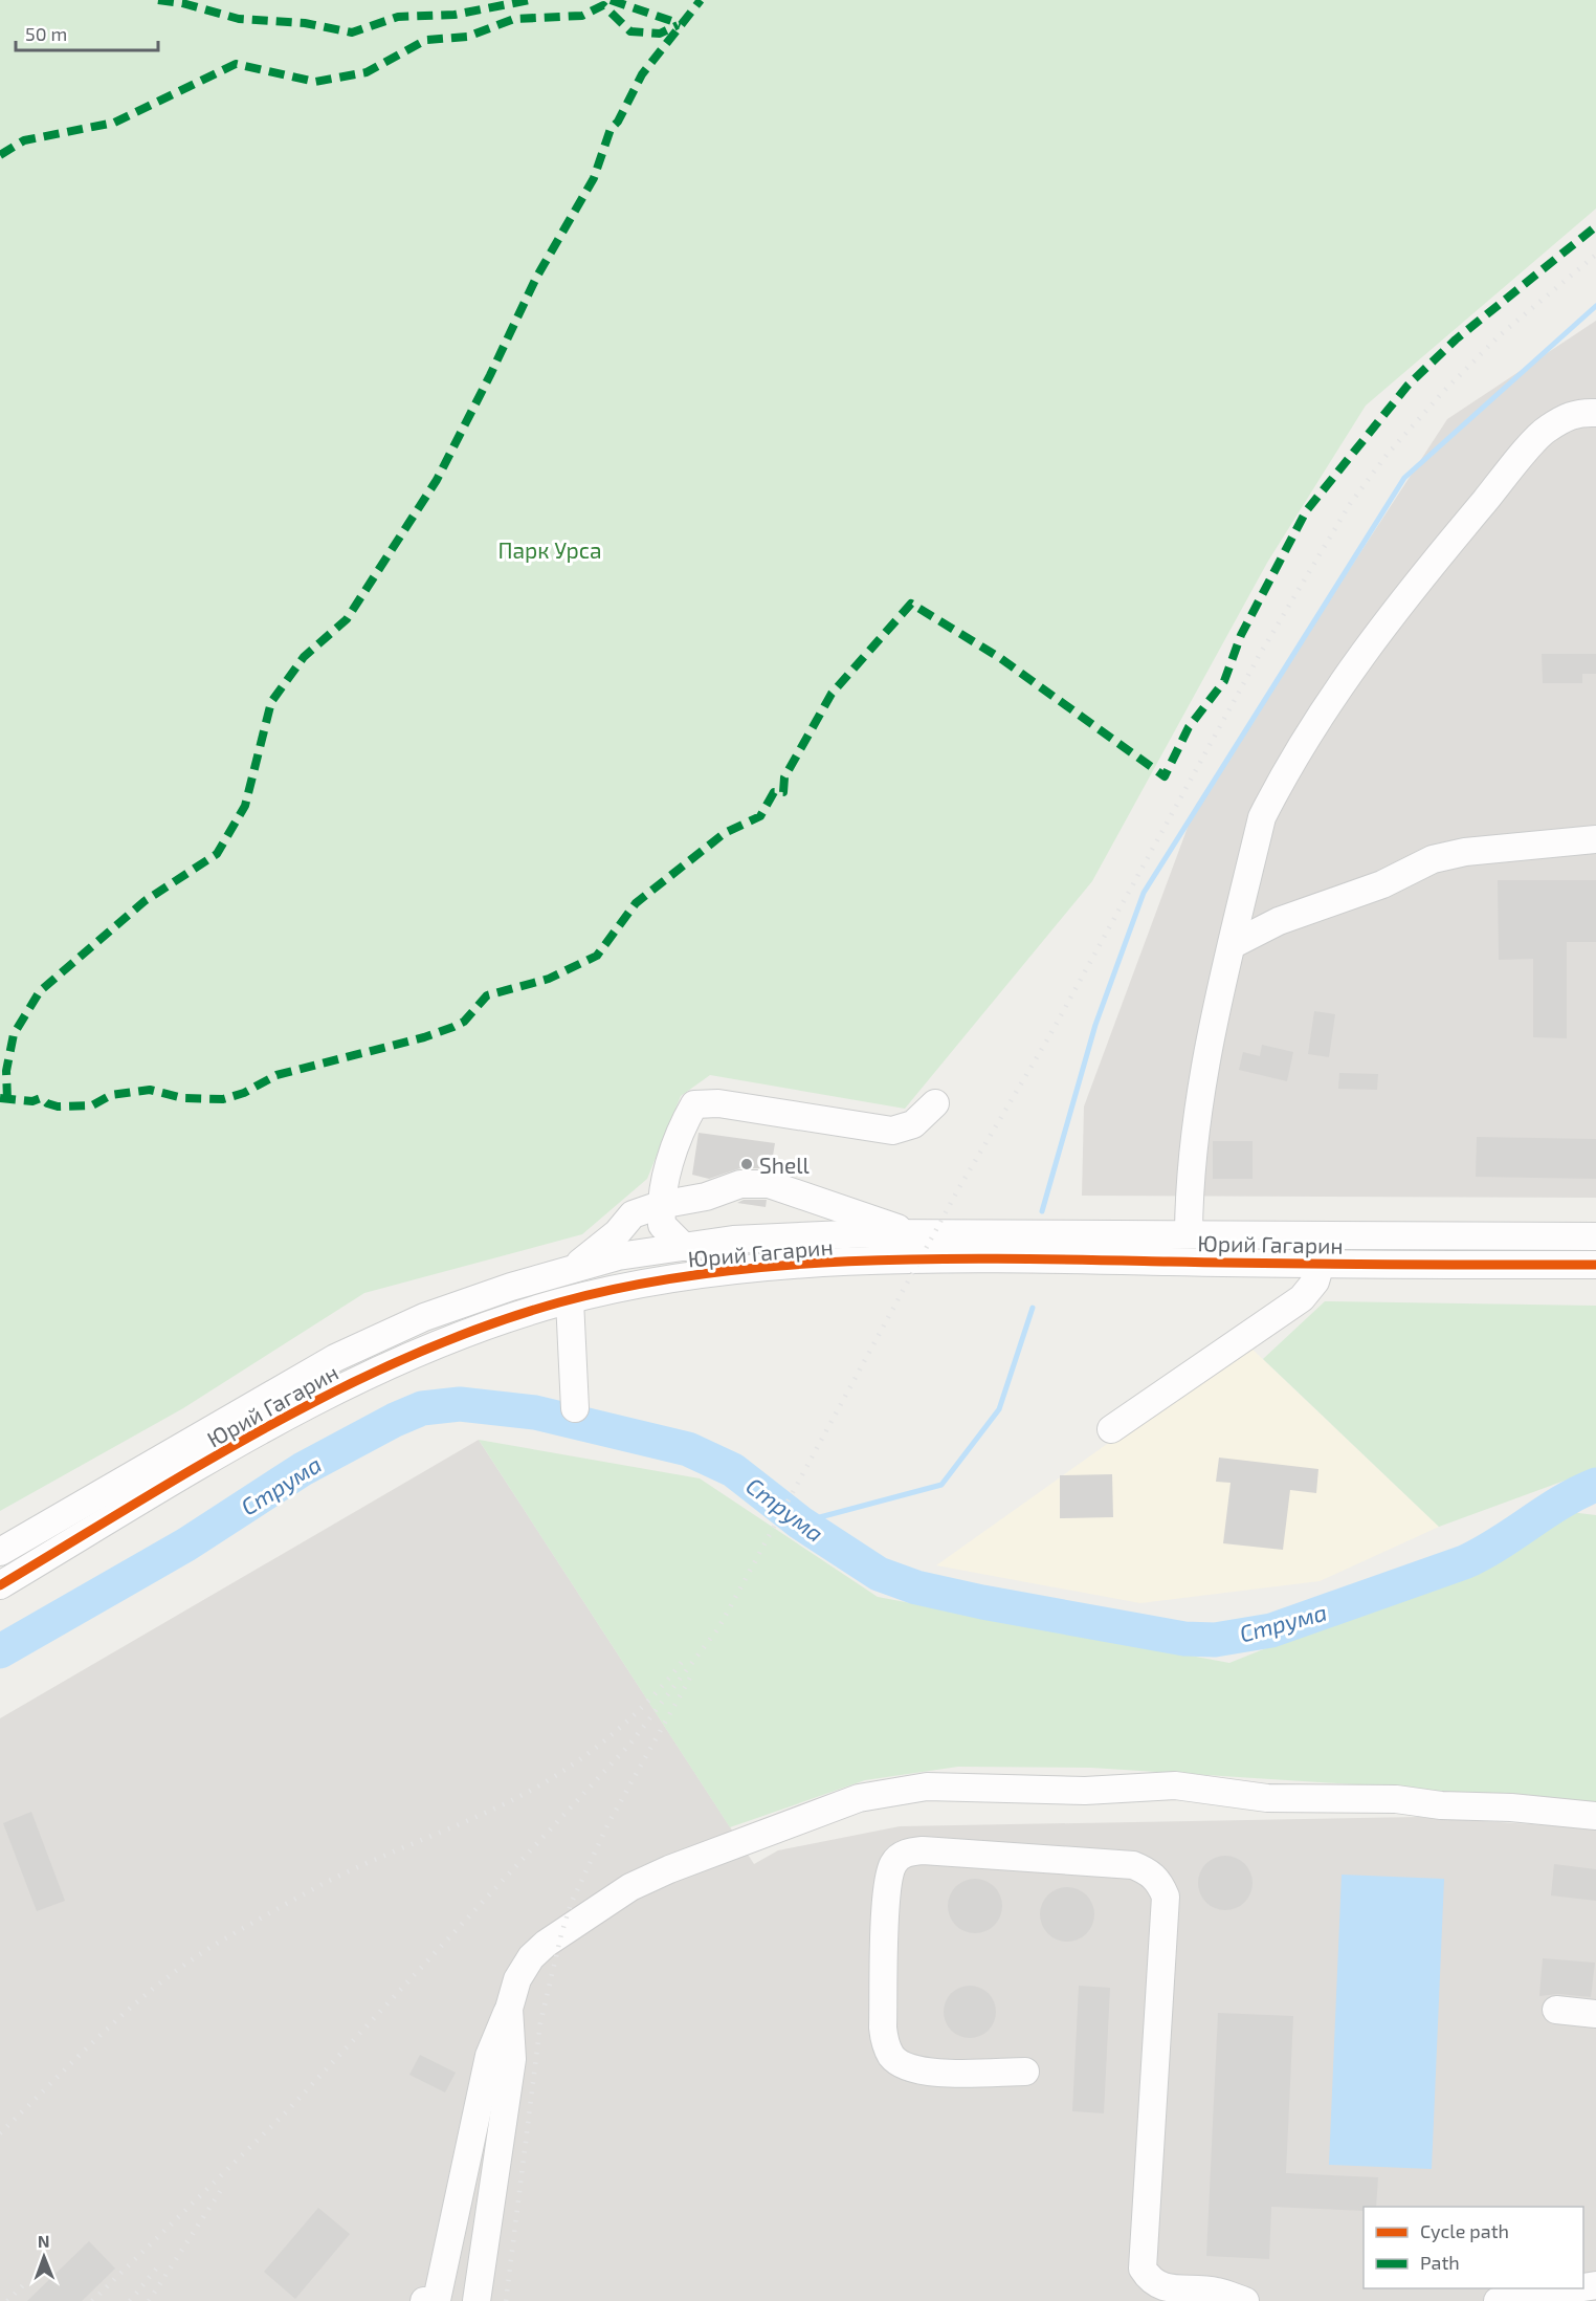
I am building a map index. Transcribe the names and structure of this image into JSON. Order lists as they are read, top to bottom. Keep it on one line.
{"streets":{"street":["Юрий Гагарин"]},"water":["Струма"],"parks":["Парк Урса"],"places":["Shell"],"legend":["Cycle path","Path"],"scale_bar":"50 m","north":"top"}
